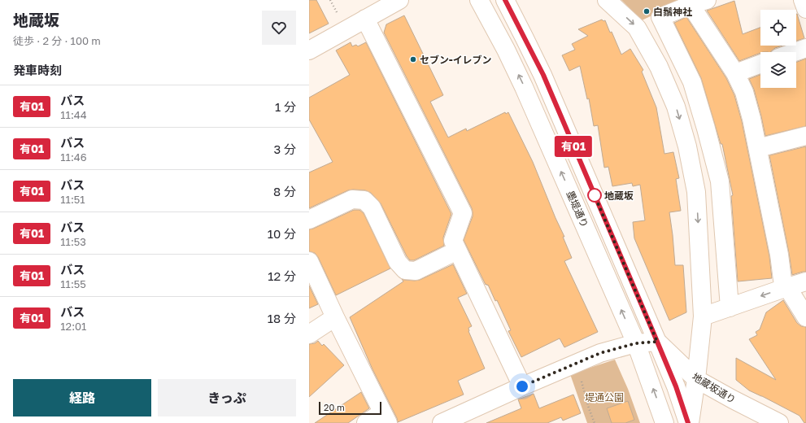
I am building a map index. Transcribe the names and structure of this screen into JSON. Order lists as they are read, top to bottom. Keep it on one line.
{"streets":{"street":["墨堤通り","地蔵坂通り"]},"parks":["堤通公園"],"places":["白鬚神社","セブン-イレブン","地蔵坂"],"lines":["bus line 有01"],"scale_bar":"20 m","page":{"heading":[["地蔵坂","徒歩 · 2 分 · 100 m"],"発車時刻"],"on_map":"有01","list":[{"mark":"有01","name":"バス","note":"11:44","value":"1 分"},{"mark":"有01","name":"バス","note":"11:46","value":"3 分"},{"mark":"有01","name":"バス","note":"11:51","value":"8 分"},{"mark":"有01","name":"バス","note":"11:53","value":"10 分"},{"mark":"有01","name":"バス","note":"11:55","value":"12 分"},{"mark":"有01","name":"バス","note":"12:01","value":"18 分"}],"buttons":["経路","きっぷ"],"scale":"20 m"}}
